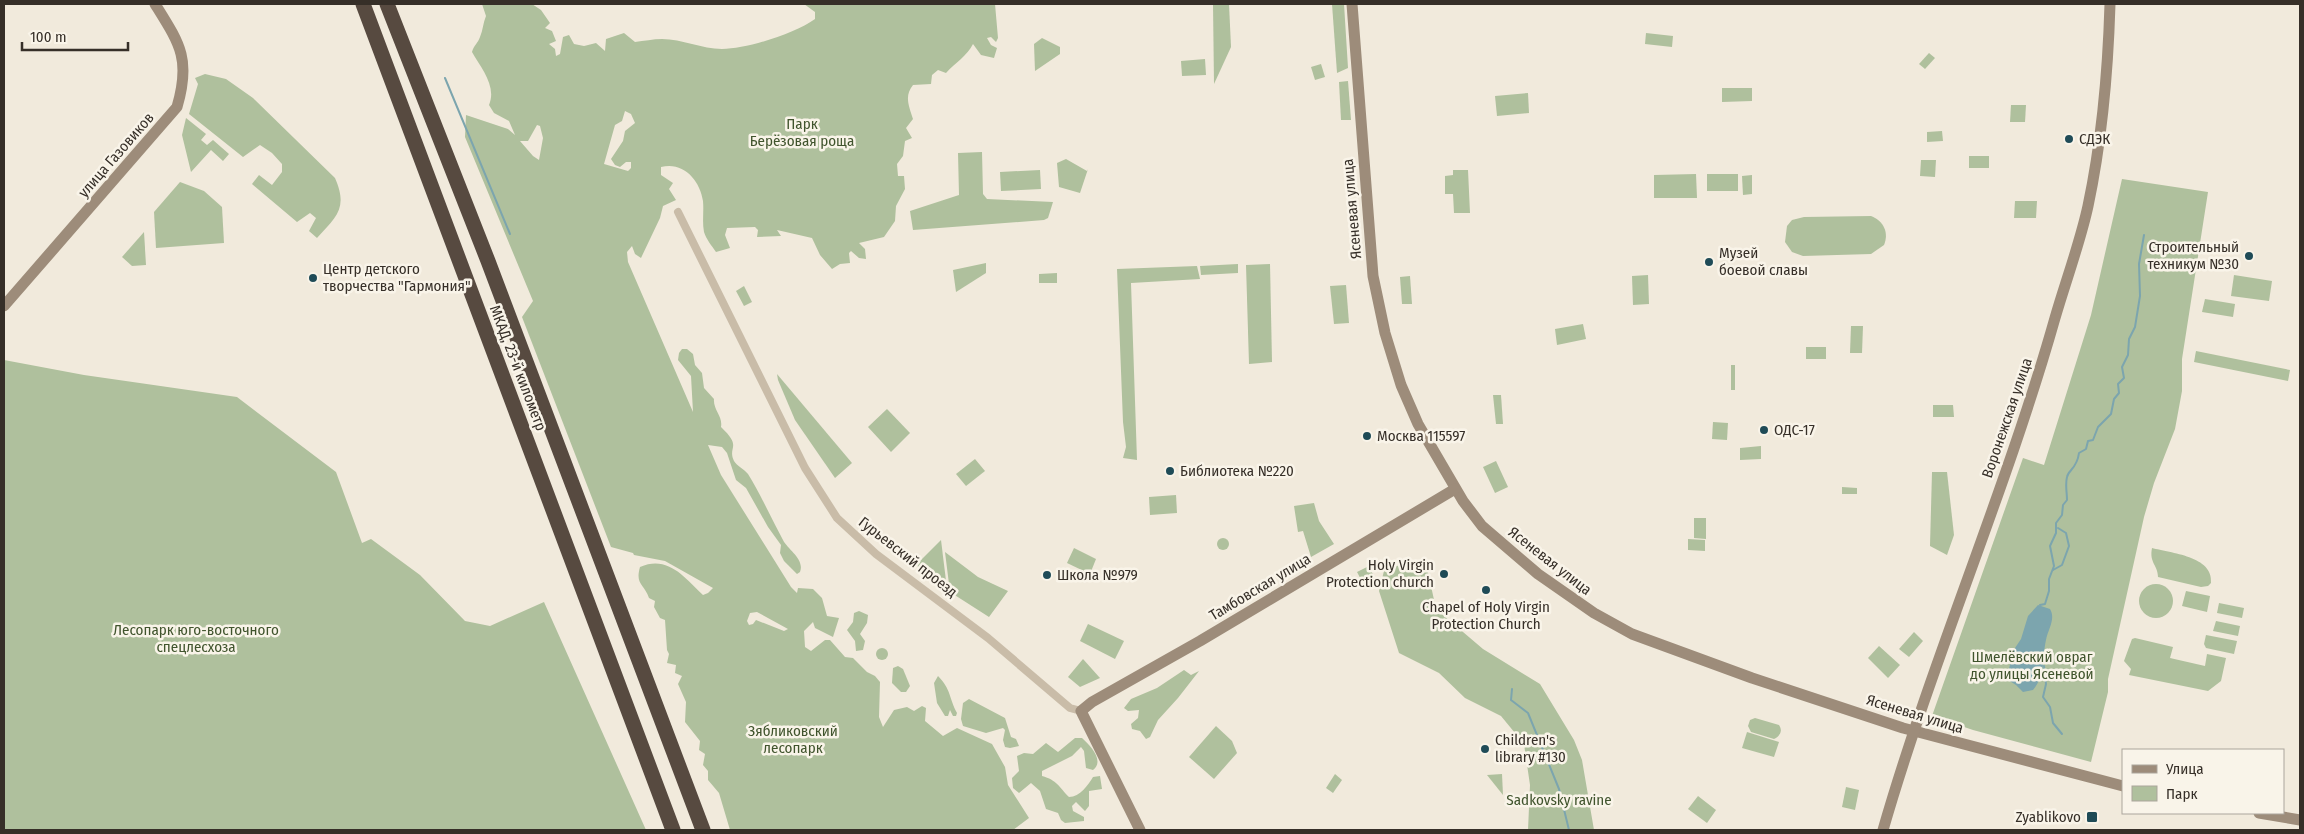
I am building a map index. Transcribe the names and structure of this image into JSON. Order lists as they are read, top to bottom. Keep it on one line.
{"streets":{"highway":["МКАД, 23-й километр"],"street":["улица Газовиков","Ясеневая улица","Воронежская улица","Гурьевский проезд","Тамбовская улица"]},"crossings":[["Ясеневая улица","Воронежская улица"],["Ясеневая улица","Тамбовская улица"],["Гурьевский проезд","Тамбовская улица"]],"parks":["Парк Берёзовая роща","Лесопарк юго-восточного спецлесхоза","Шмелёвский овраг до улицы Ясеневой","Зябликовский лесопарк","Sadkovsky ravine"],"places":{"other":["СДЭК","Строительный техникум №30","Музей боевой славы","Центр детского творчества \"Гармония\"","ОДС-17","Москва 115597","Библиотека №220","Holy Virgin Protection church","Школа №979","Chapel of Holy Virgin Protection Church","Children's library #130"],"transit":["Zyablikovo"]},"legend":["Улица","Парк"],"scale_bar":"100 m"}
